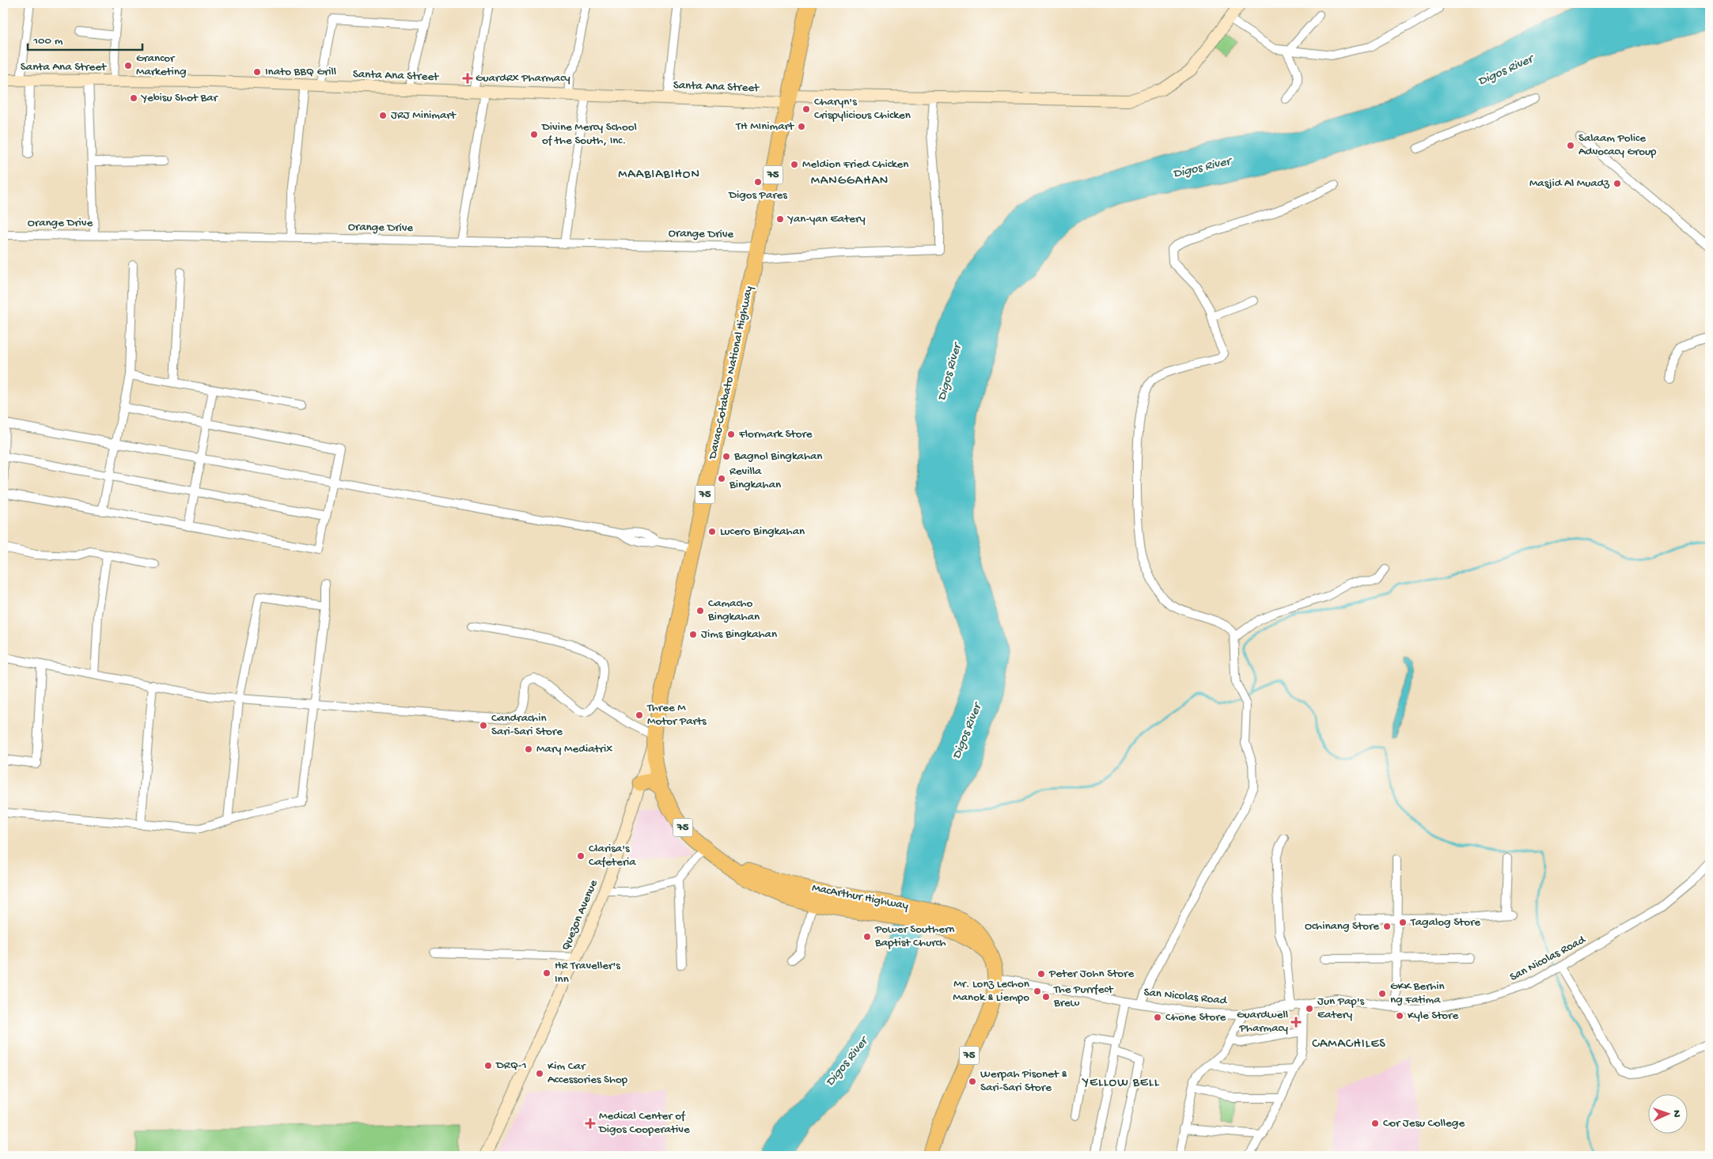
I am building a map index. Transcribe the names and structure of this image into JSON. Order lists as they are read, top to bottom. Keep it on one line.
{"streets":{"highway":["75","Davao-Cotabato National Highway","MacArthur Highway"],"main road":["Santa Ana Street","Quezon Avenue"],"street":["Orange Drive","San Nicolas Road"]},"crossings":[["Santa Ana Street","Orange Drive"],["Santa Ana Street","Davao-Cotabato National Highway"],["Orange Drive","Davao-Cotabato National Highway"],["Davao-Cotabato National Highway","MacArthur Highway"],["Davao-Cotabato National Highway","Quezon Avenue"],["MacArthur Highway","Quezon Avenue"],["MacArthur Highway","San Nicolas Road"]],"districts":["MAABIABIHON","MANGGAHAN","CAMACHILES","YELLOW BELL"],"water":["Digos River"],"places":{"other":["Grancor Marketing","Inato BBQ Grill","Yebisu Shot Bar","Charyn's Crispylicious Chicken","JRJ Minimart","TH MInimart","Divine Mercy School of the South, Inc.","Salaam Police Advocacy Group","Meldion Fried Chicken","Digos Pares","Masjid Al Muadz","Yan-yan Eatery","Flormark Store","Bagnol Bingkahan","Revilla Bingkahan","Lucero Bingkahan","Camacho Bingkahan","Jims Bingkahan","Three M Motor Parts","Candrachin Sari-Sari Store","Mary Mediatrix","Clarisa's Cafeteria","Tagalog Store","Ochinang Store","Power Southern Baptist Church","HR Traveller's Inn","Peter John Store","Mr. Lonz Lechon Manok & Liempo","GKK Berhin ng Fatima","The Purrfect Brew","Jun Pap's Eatery","Kyle Store","Chone Store","DRQ-1","Kim Car Accessories Shop","Werpah Pisonet & Sari-Sari Store","Cor Jesu College"],"health":["GuardRx Pharmacy","Guardwell Pharmacy","Medical Center of Digos Cooperative"]},"scale_bar":"100 m","north":"right"}
